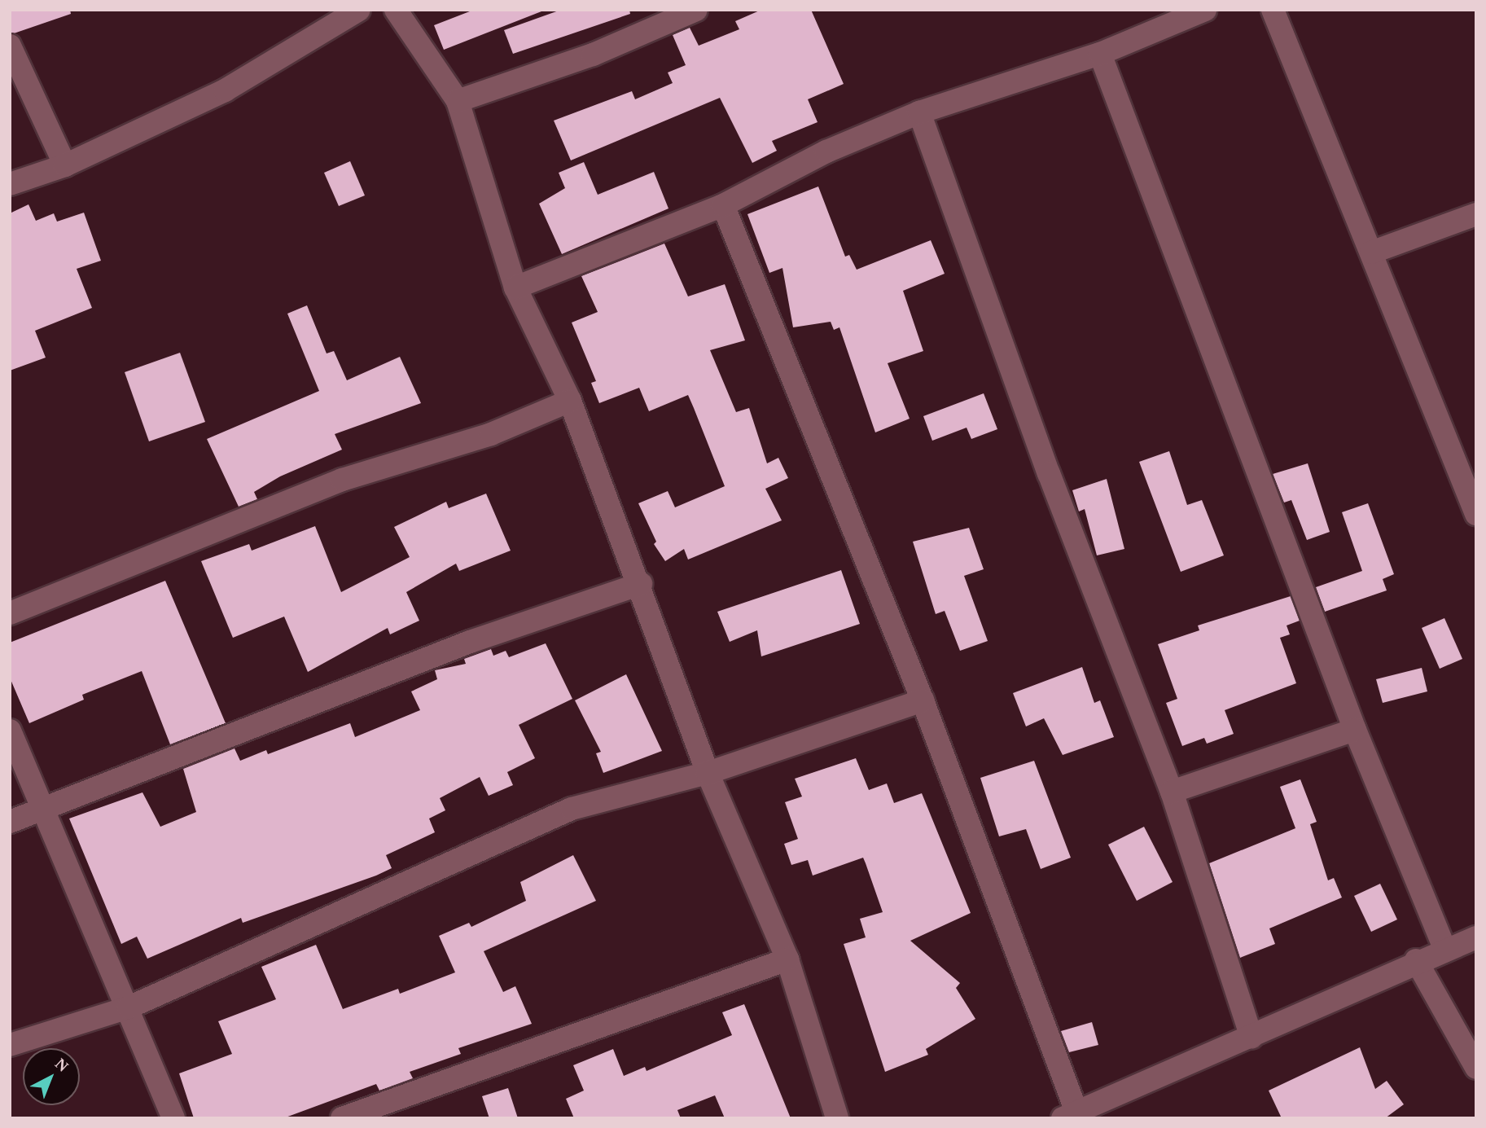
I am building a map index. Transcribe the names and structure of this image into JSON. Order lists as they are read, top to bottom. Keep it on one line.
{"north":"top right"}
